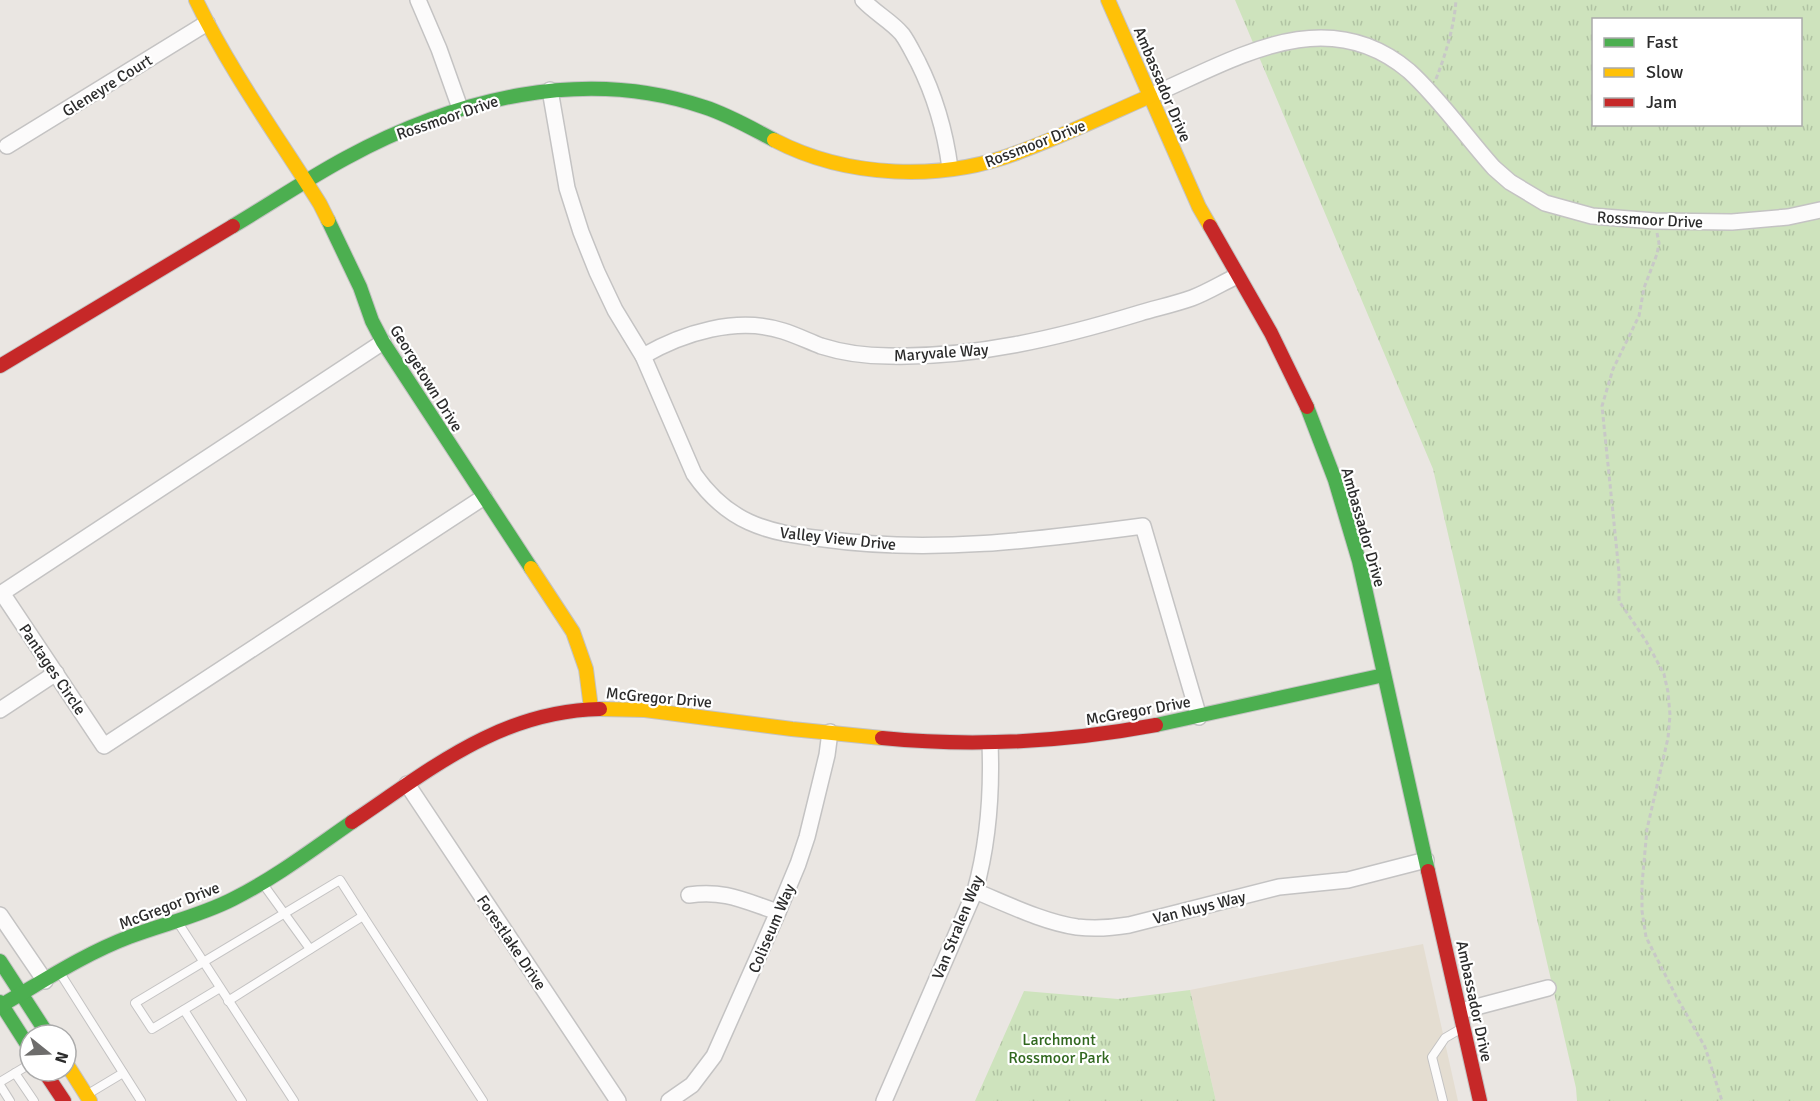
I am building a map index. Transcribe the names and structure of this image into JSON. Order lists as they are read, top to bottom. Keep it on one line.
{"streets":{"street":["Ambassador Drive","Gleneyre Court","Rossmoor Drive","Maryvale Way","Georgetown Drive","Valley View Drive","Pantages Circle","McGregor Drive","Van Nuys Way","Van Stralen Way","Coliseum Way","Forestlake Drive"]},"crossings":[["Ambassador Drive","Rossmoor Drive"],["Ambassador Drive","Maryvale Way"],["Ambassador Drive","McGregor Drive"],["Ambassador Drive","Van Nuys Way"],["Gleneyre Court","Georgetown Drive"],["Rossmoor Drive","Georgetown Drive"],["Rossmoor Drive","Valley View Drive"],["Maryvale Way","Valley View Drive"],["Georgetown Drive","Pantages Circle"],["Georgetown Drive","McGregor Drive"],["Valley View Drive","McGregor Drive"],["McGregor Drive","Van Stralen Way"],["McGregor Drive","Coliseum Way"],["McGregor Drive","Forestlake Drive"],["Van Nuys Way","Van Stralen Way"]],"parks":["Larchmont Rossmoor Park"],"legend":["Fast","Slow","Jam"],"north":"right"}
